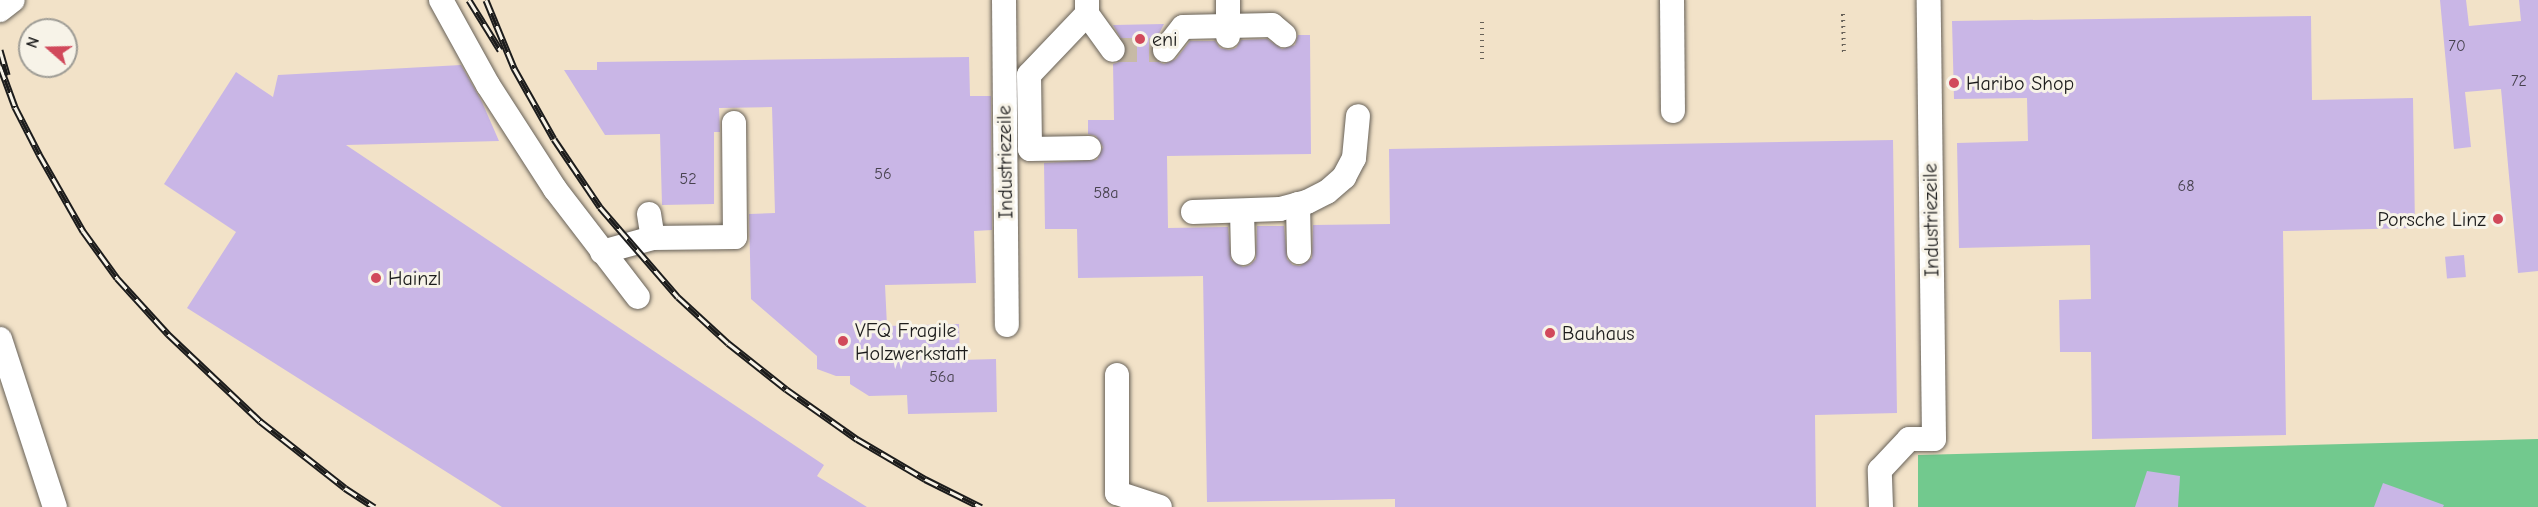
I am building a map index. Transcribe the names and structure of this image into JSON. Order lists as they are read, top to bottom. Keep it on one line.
{"streets":{"street":["Industriezeile"]},"places":["eni","Haribo Shop","Porsche Linz","Hainzl","Bauhaus","VFQ Fragile Holzwerkstatt"],"house_numbers":["70","72","56","52","68","58a","56a"],"north":"left"}
